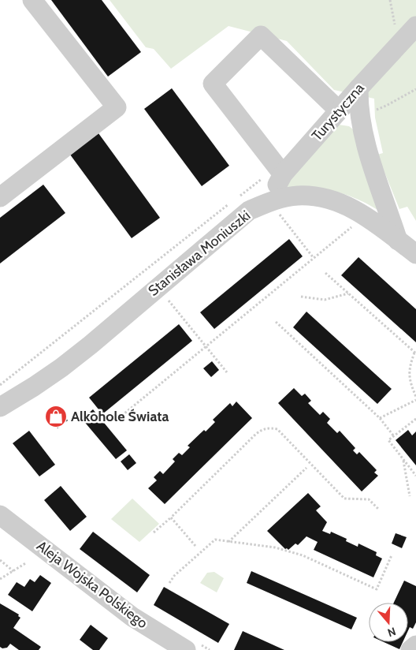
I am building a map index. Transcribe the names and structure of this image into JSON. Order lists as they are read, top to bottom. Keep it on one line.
{"streets":{"street":["Turystyczna","Stanisława Moniuszki","Aleja Wojska Polskiego"]},"crossings":[["Turystyczna","Stanisława Moniuszki"]],"places":{"shop":["Alkohole Świata"]},"north":"bottom"}
